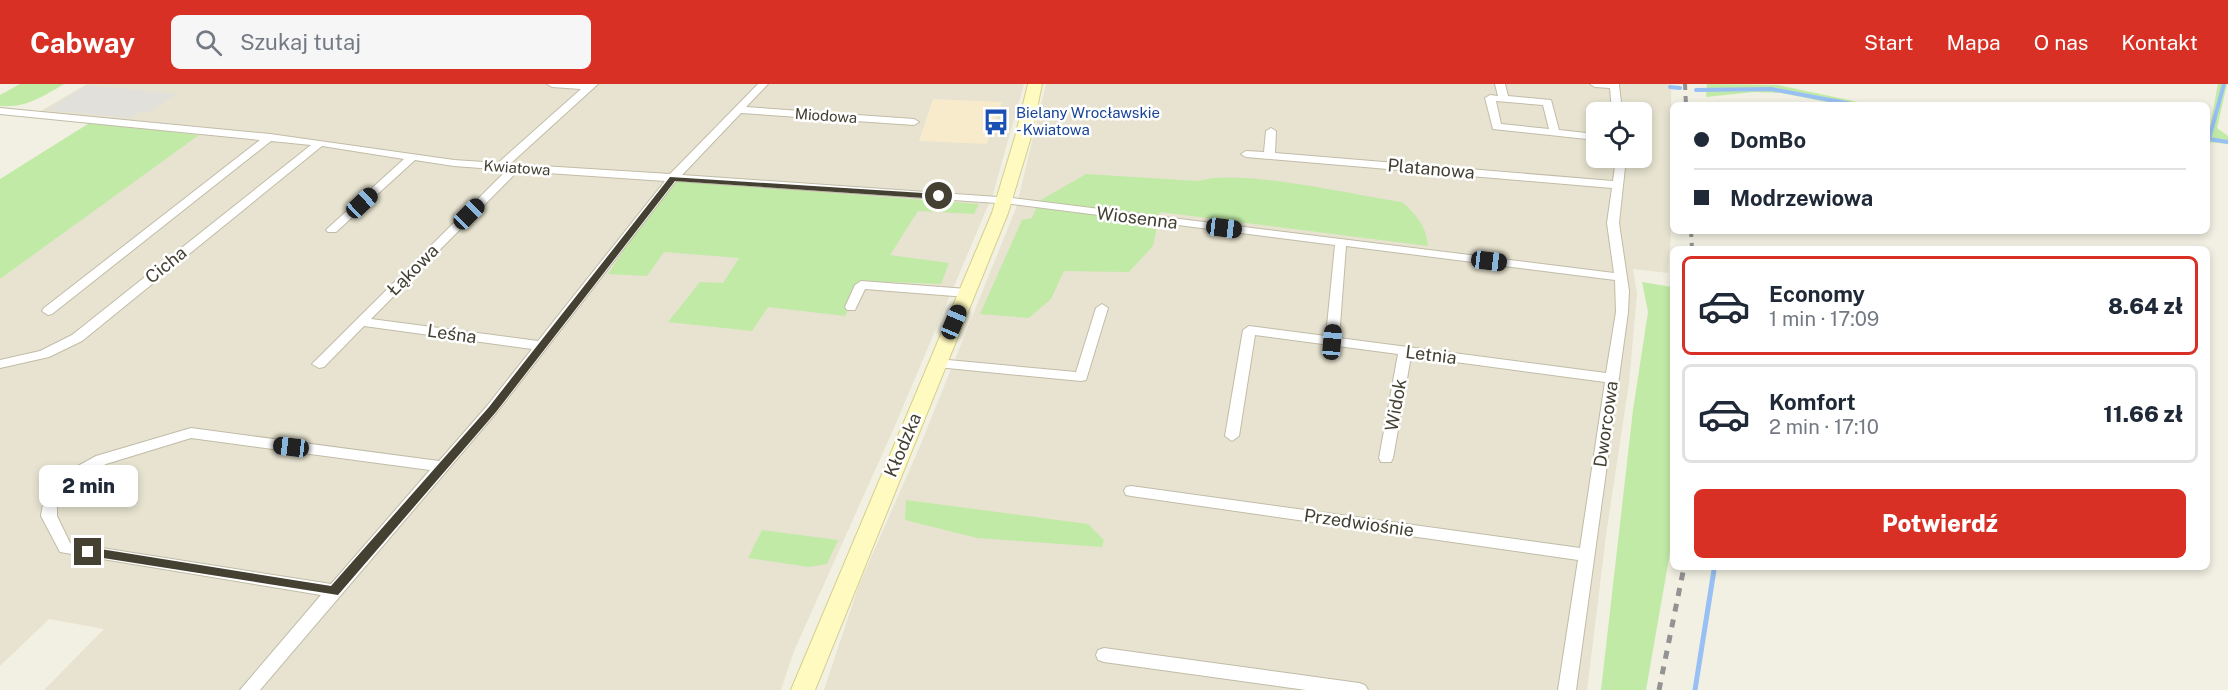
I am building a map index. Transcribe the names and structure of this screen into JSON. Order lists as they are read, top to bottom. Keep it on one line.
{"streets":{"main road":["Kłodzka"],"street":["Miodowa","Kwiatowa","Platanowa","Wiosenna","Cicha","Łąkowa","Leśna","Letnia","Widok","Dworcowa","Przedwiośnie"]},"crossings":[["Kwiatowa","Wiosenna"],["Kwiatowa","Cicha"],["Kwiatowa","Łąkowa"],["Kwiatowa","Kłodzka"],["Platanowa","Dworcowa"],["Wiosenna","Dworcowa"],["Wiosenna","Kłodzka"],["Łąkowa","Leśna"],["Letnia","Widok"],["Letnia","Dworcowa"],["Dworcowa","Przedwiośnie"]],"places":{"bus stop":["Bielany Wrocławskie - Kwiatowa"]},"page":{"header":"Cabway","search":"Szukaj tutaj","nav":["Start","Mapa","O nas","Kontakt"],"banner":["DomBo","Modrzewiowa"],"list":[{"name":"Economy","note":"1 min · 17:09","value":"8.64 zł"},{"name":"Komfort","note":"2 min · 17:10","value":"11.66 zł"}],"bubble":"2 min","buttons":"Potwierdź"}}
